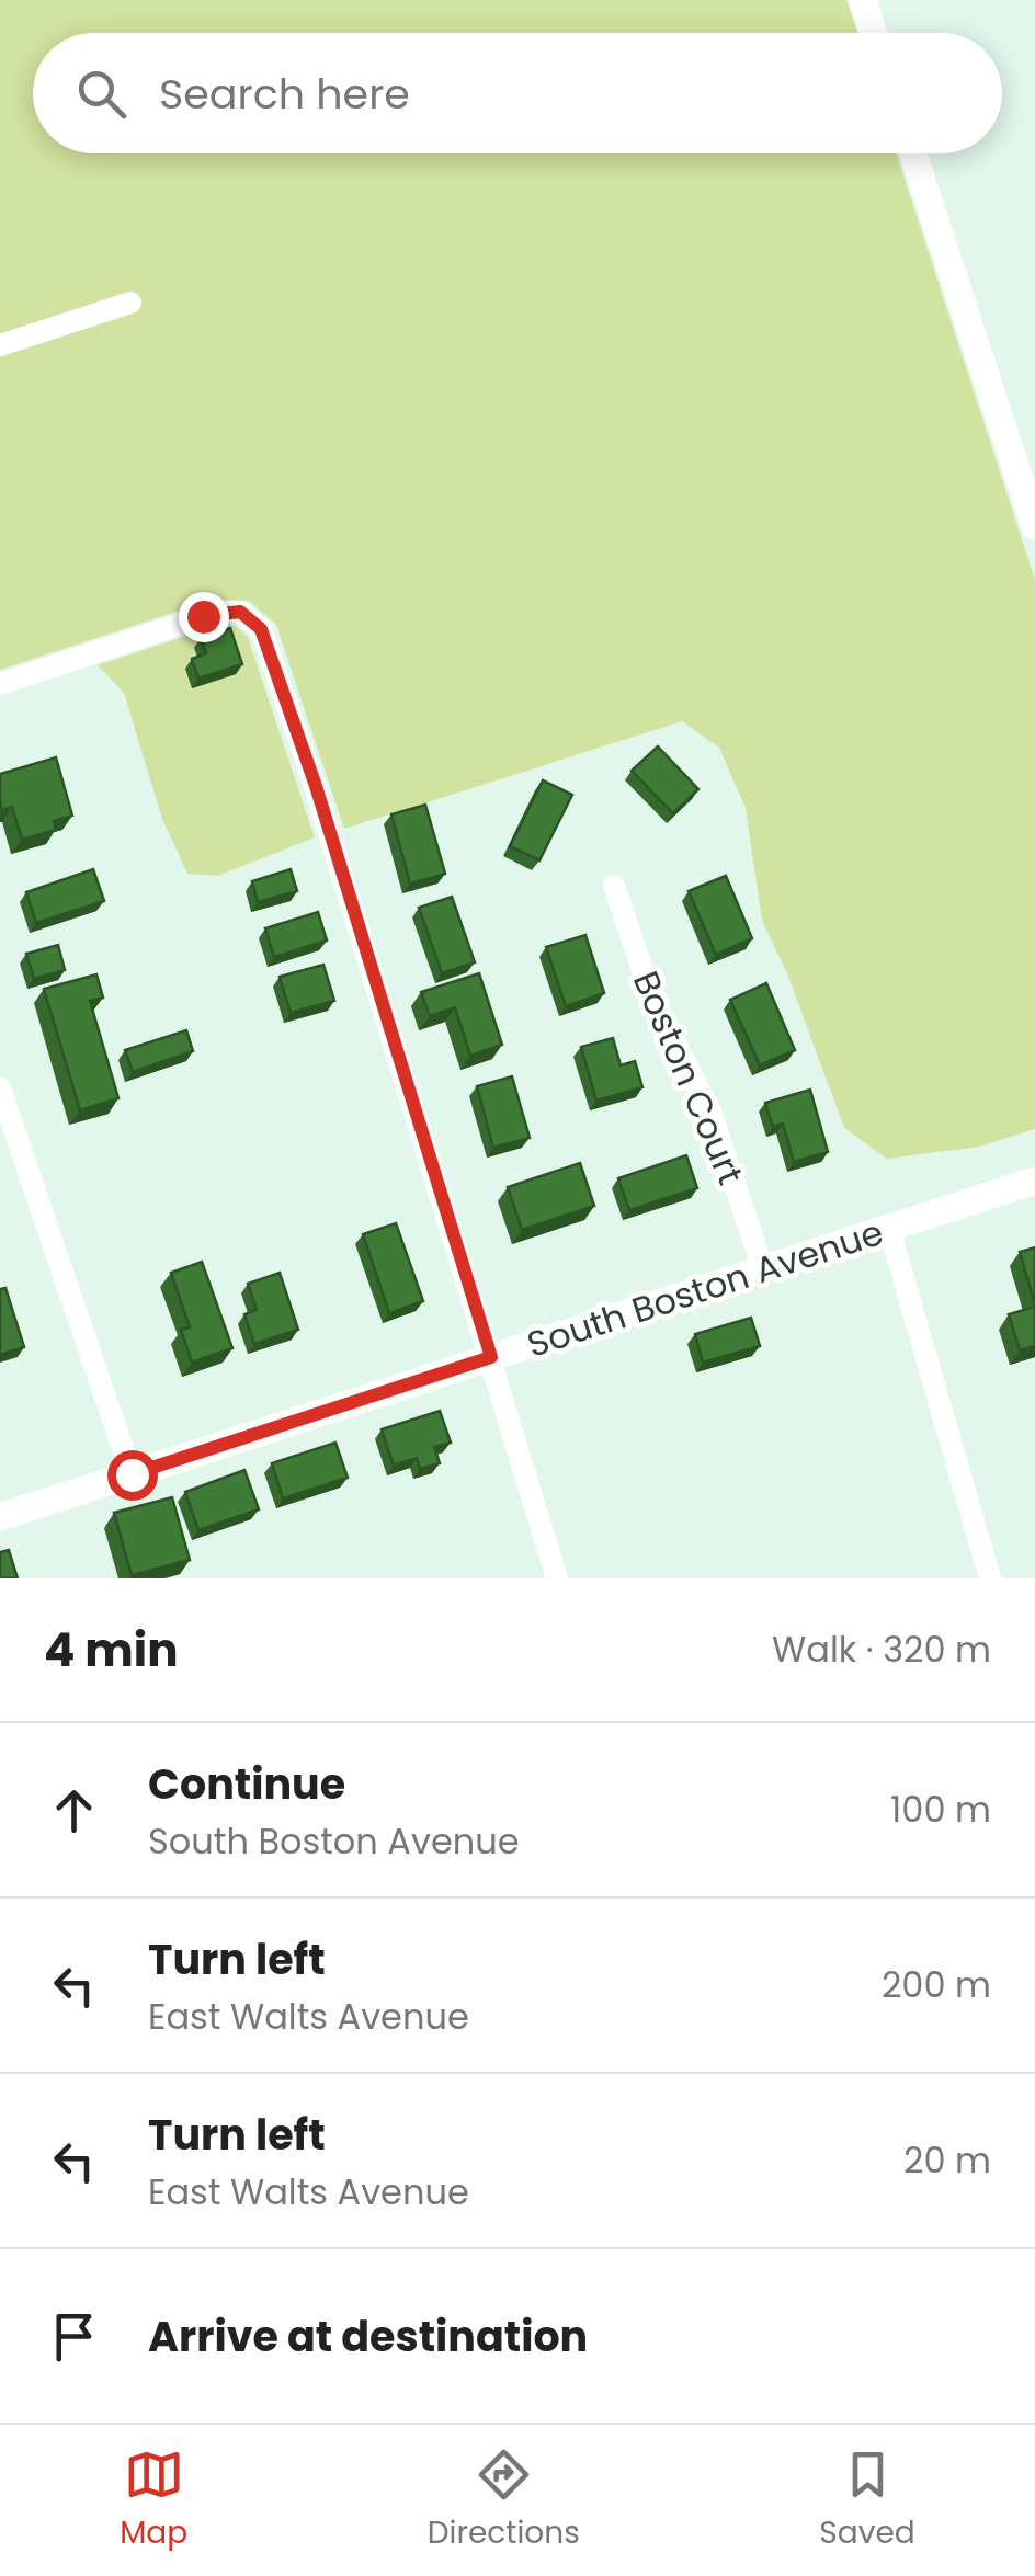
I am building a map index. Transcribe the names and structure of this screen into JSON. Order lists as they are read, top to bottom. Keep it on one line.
{"streets":{"street":["Boston Court","South Boston Avenue"]},"crossings":[["Boston Court","South Boston Avenue"]],"page":{"search":"Search here","heading":["4 min","Walk · 320 m"],"list":[["Continue","South Boston Avenue","100 m"],["Turn left","East Walts Avenue","200 m"],["Turn left","East Walts Avenue","20 m"],"Arrive at destination"],"nav":["Map","Directions","Saved"]}}
